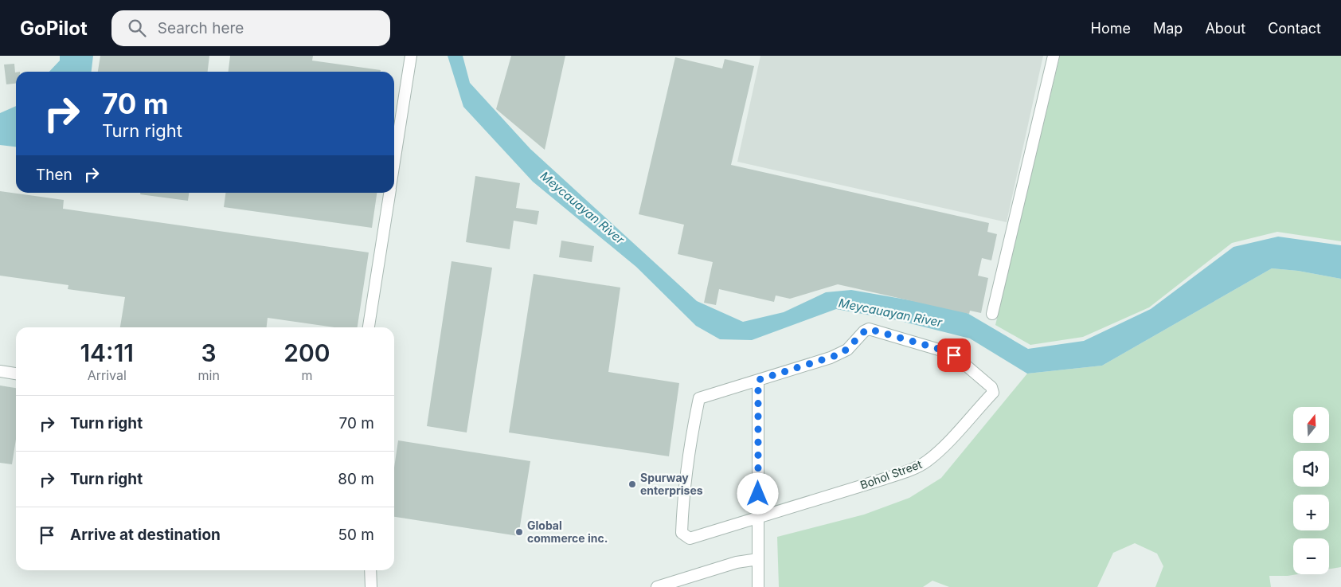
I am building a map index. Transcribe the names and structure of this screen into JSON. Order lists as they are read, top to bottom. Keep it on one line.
{"streets":{"street":["Bohol Street"]},"water":["Meycauayan River"],"places":["Spurway enterprises","Global commerce inc."],"north":"top","page":{"header":"GoPilot","search":"Search here","nav":["Home","Map","About","Contact"],"turn":["70 m","Turn right"],"then":"Then","eta":["14:11","Arrival","3","min","200","m"],"list":[{"name":"Turn right","value":"70 m"},{"name":"Turn right","value":"80 m"},{"name":"Arrive at destination","value":"50 m"}],"map_buttons":["+","−"]}}
